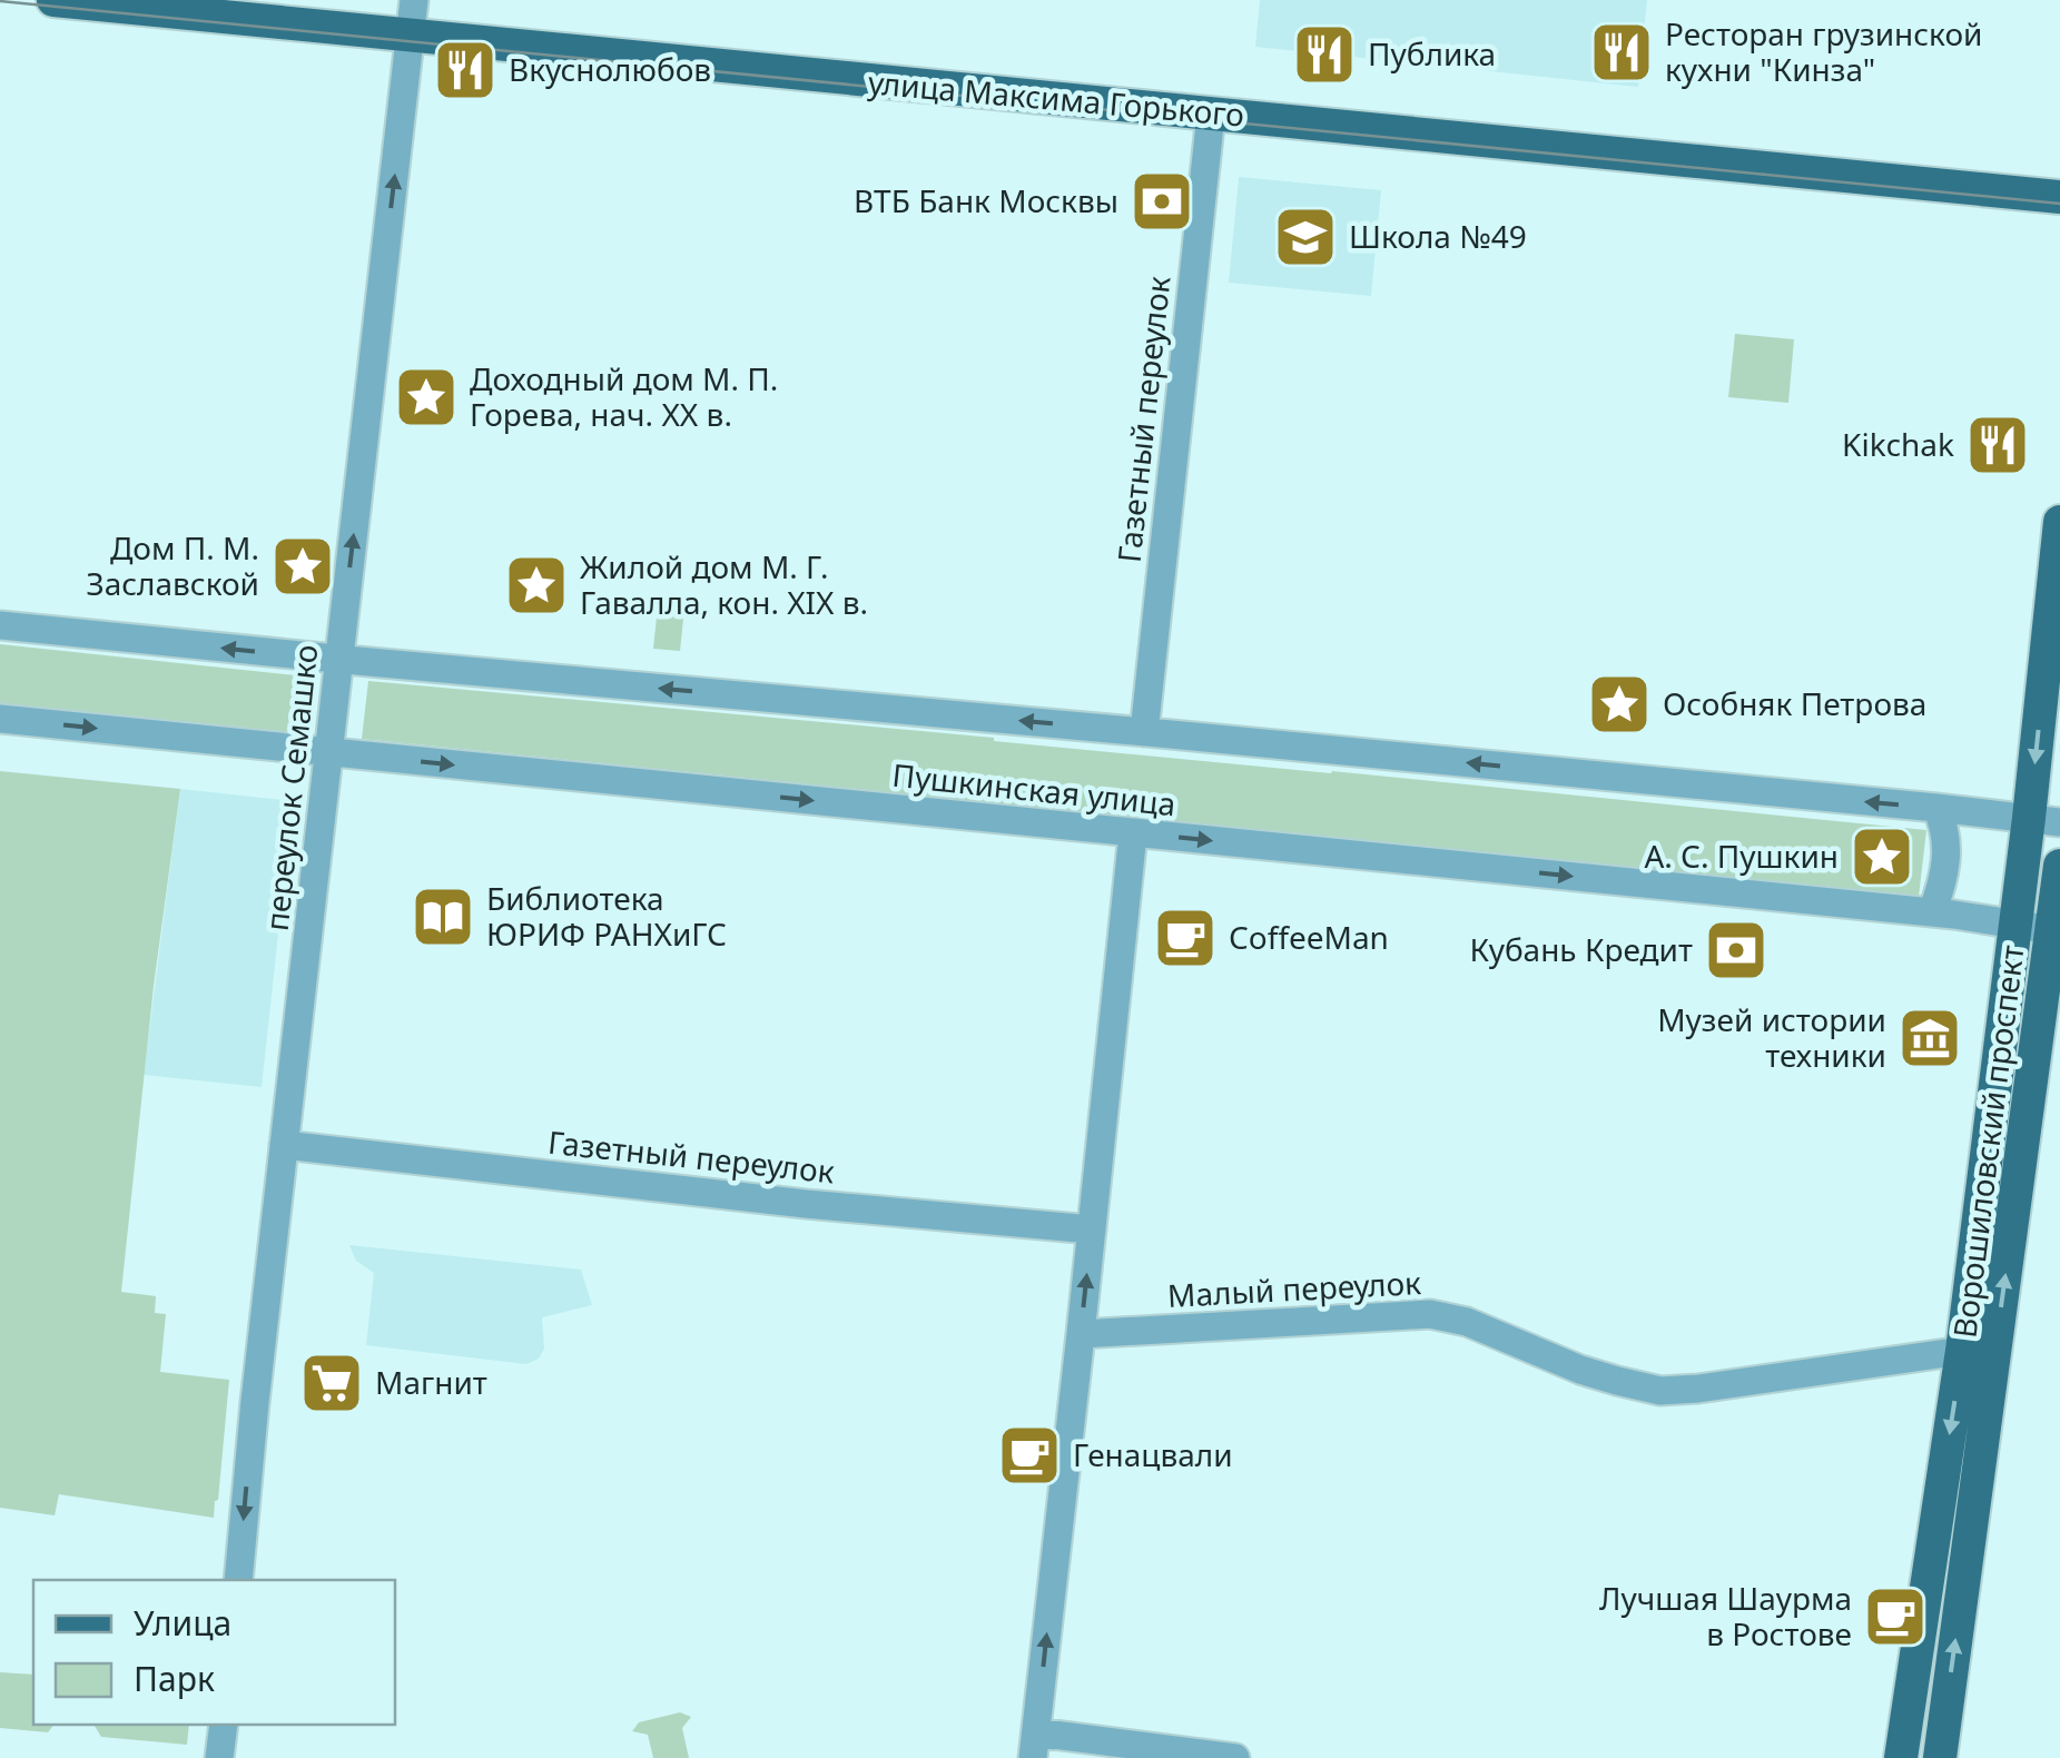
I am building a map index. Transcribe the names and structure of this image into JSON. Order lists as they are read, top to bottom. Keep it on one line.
{"streets":{"main road":["улица Максима Горького","Ворошиловский проспект"],"street":["Газетный переулок","переулок Семашко","Пушкинская улица","Малый переулок"]},"crossings":[["улица Максима Горького","Газетный переулок"],["улица Максима Горького","переулок Семашко"],["Газетный переулок","переулок Семашко"],["переулок Семашко","Пушкинская улица"],["Пушкинская улица","Ворошиловский проспект"],["Ворошиловский проспект","Малый переулок"]],"places":{"restaurant":["Ресторан грузинской кухни \"Кинза\"","Публика","Вкуснолюбов","Kikchak"],"bank":["ВТБ Банк Москвы","Кубань Кредит"],"school or university":["Школа №49"],"place":["Доходный дом М. П. Горева, нач. ХХ в.","Дом П. М. Заславской","Жилой дом М. Г. Гавалла, кон. XIX в.","Особняк Петрова","А. С. Пушкин"],"library":["Библиотека ЮРИФ РАНХиГС"],"cafe":["CoffeeMan","Генацвали","Лучшая Шаурма в Ростове"],"museum":["Музей истории техники"],"supermarket":["Магнит"]},"legend":["Улица","Парк"]}
